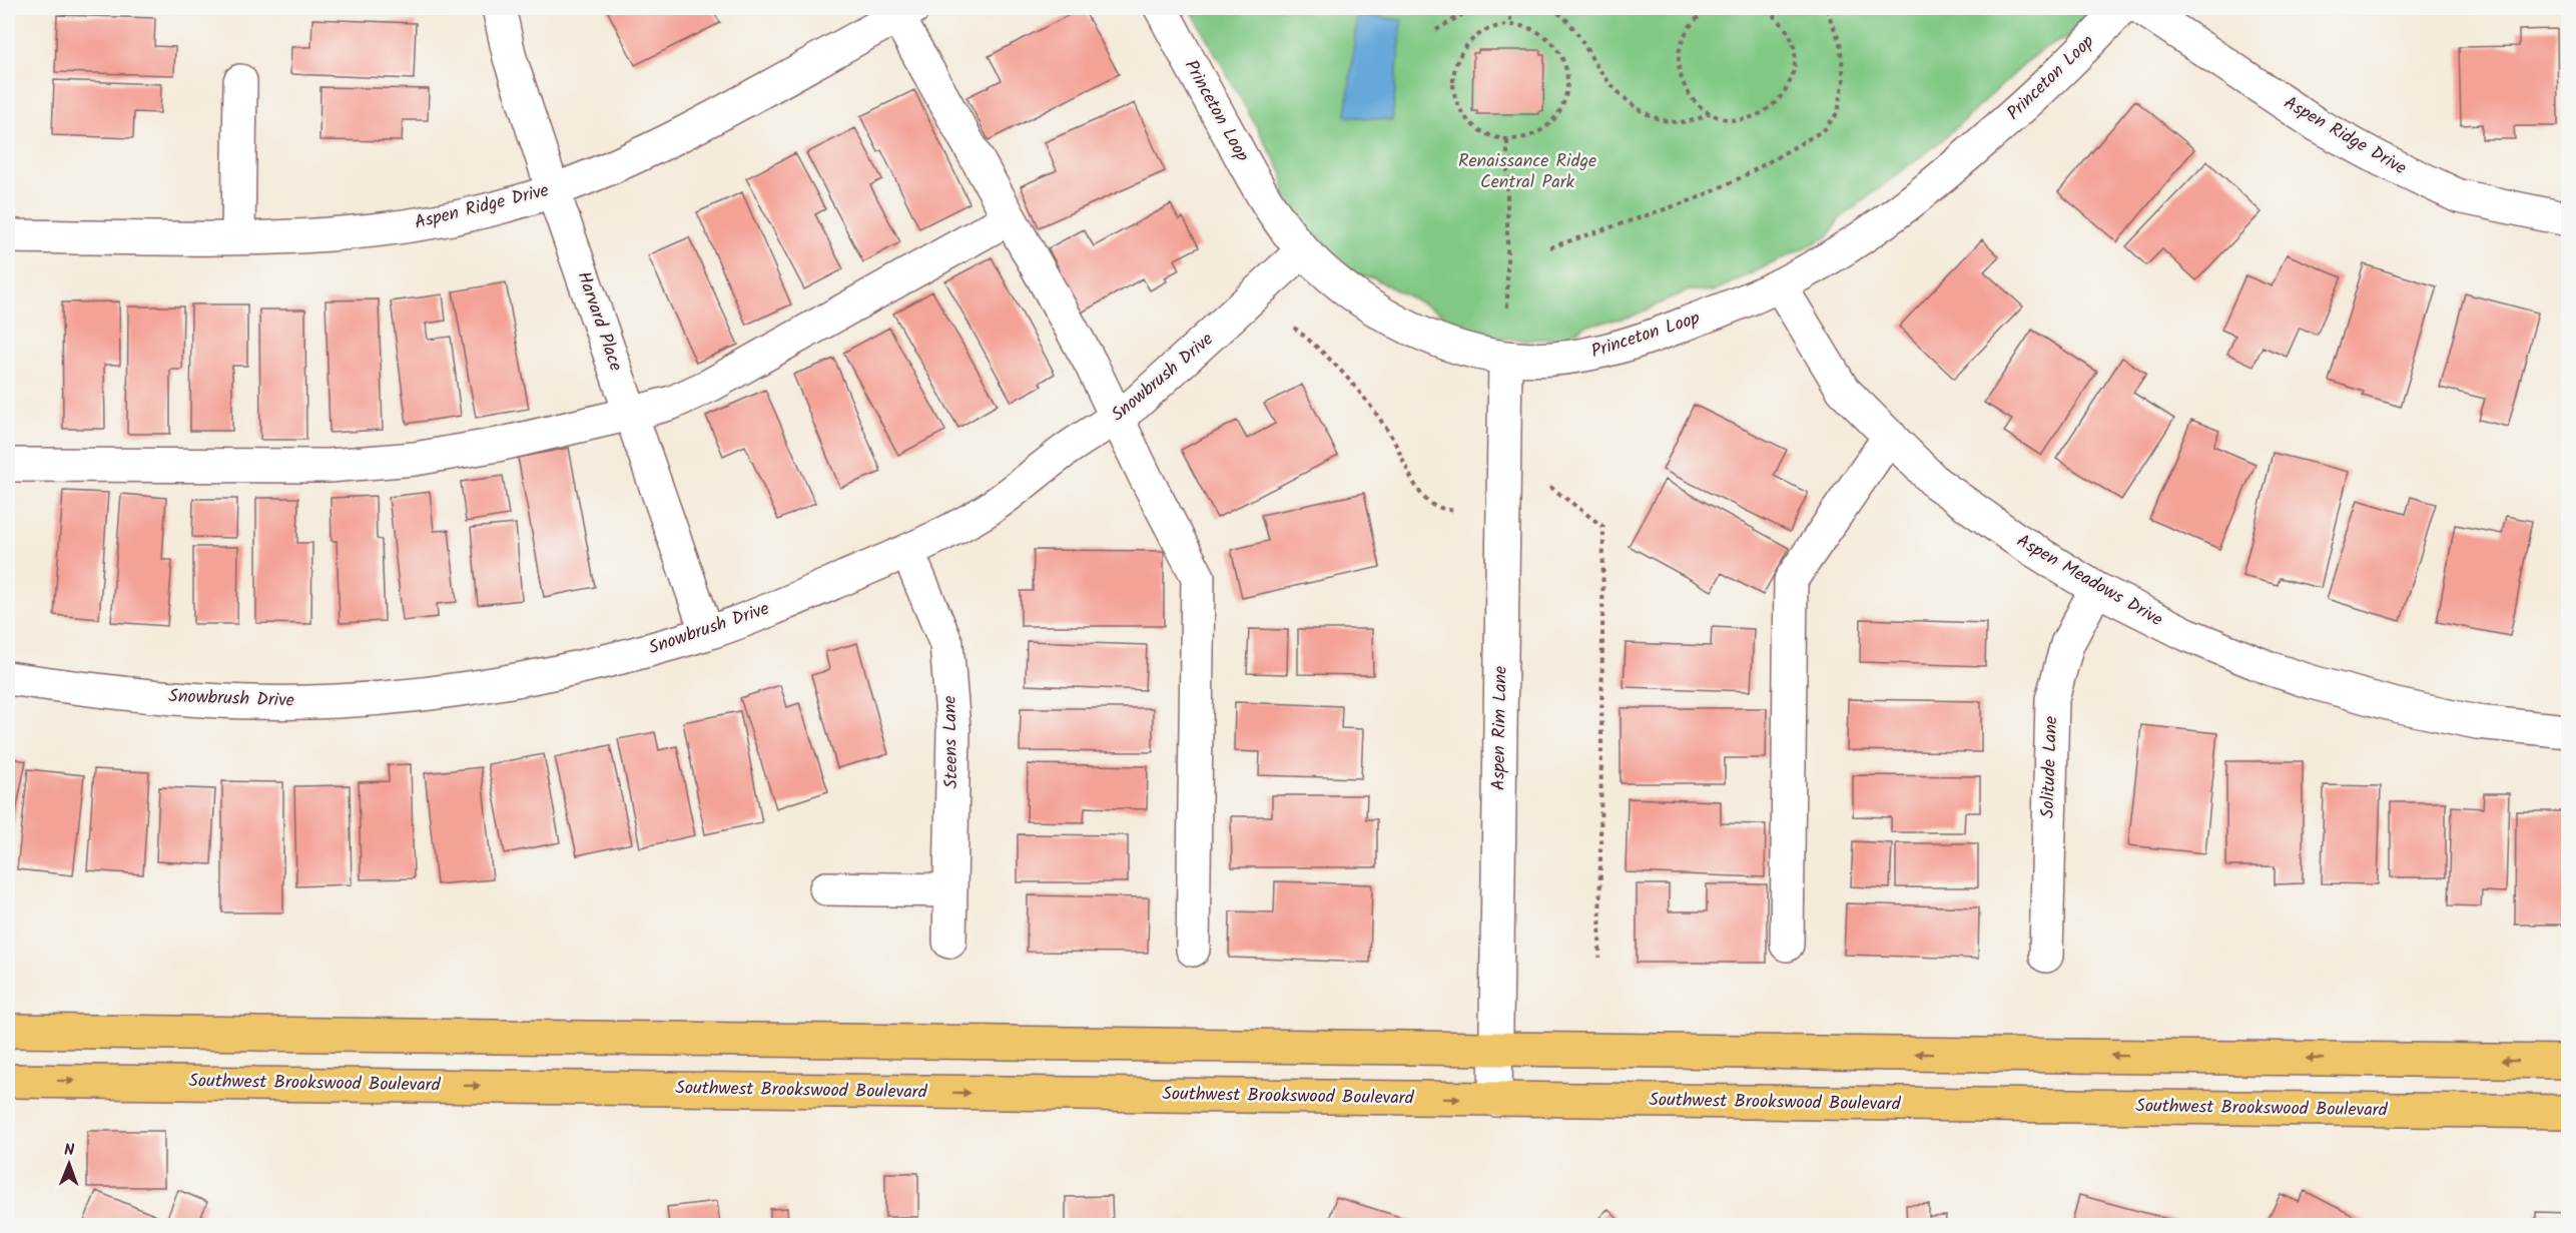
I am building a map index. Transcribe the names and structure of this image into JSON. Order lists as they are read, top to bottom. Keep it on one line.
{"streets":{"main road":["Southwest Brookswood Boulevard"],"street":["Princeton Loop","Aspen Ridge Drive","Harvard Place","Snowbrush Drive","Aspen Meadows Drive","Aspen Rim Lane","Steens Lane","Solitude Lane"]},"crossings":[["Princeton Loop","Snowbrush Drive"],["Princeton Loop","Aspen Meadows Drive"],["Princeton Loop","Aspen Rim Lane"],["Aspen Ridge Drive","Harvard Place"],["Harvard Place","Snowbrush Drive"],["Snowbrush Drive","Steens Lane"],["Aspen Meadows Drive","Solitude Lane"],["Aspen Rim Lane","Southwest Brookswood Boulevard"]],"parks":["Renaissance Ridge Central Park"],"north":"top"}
